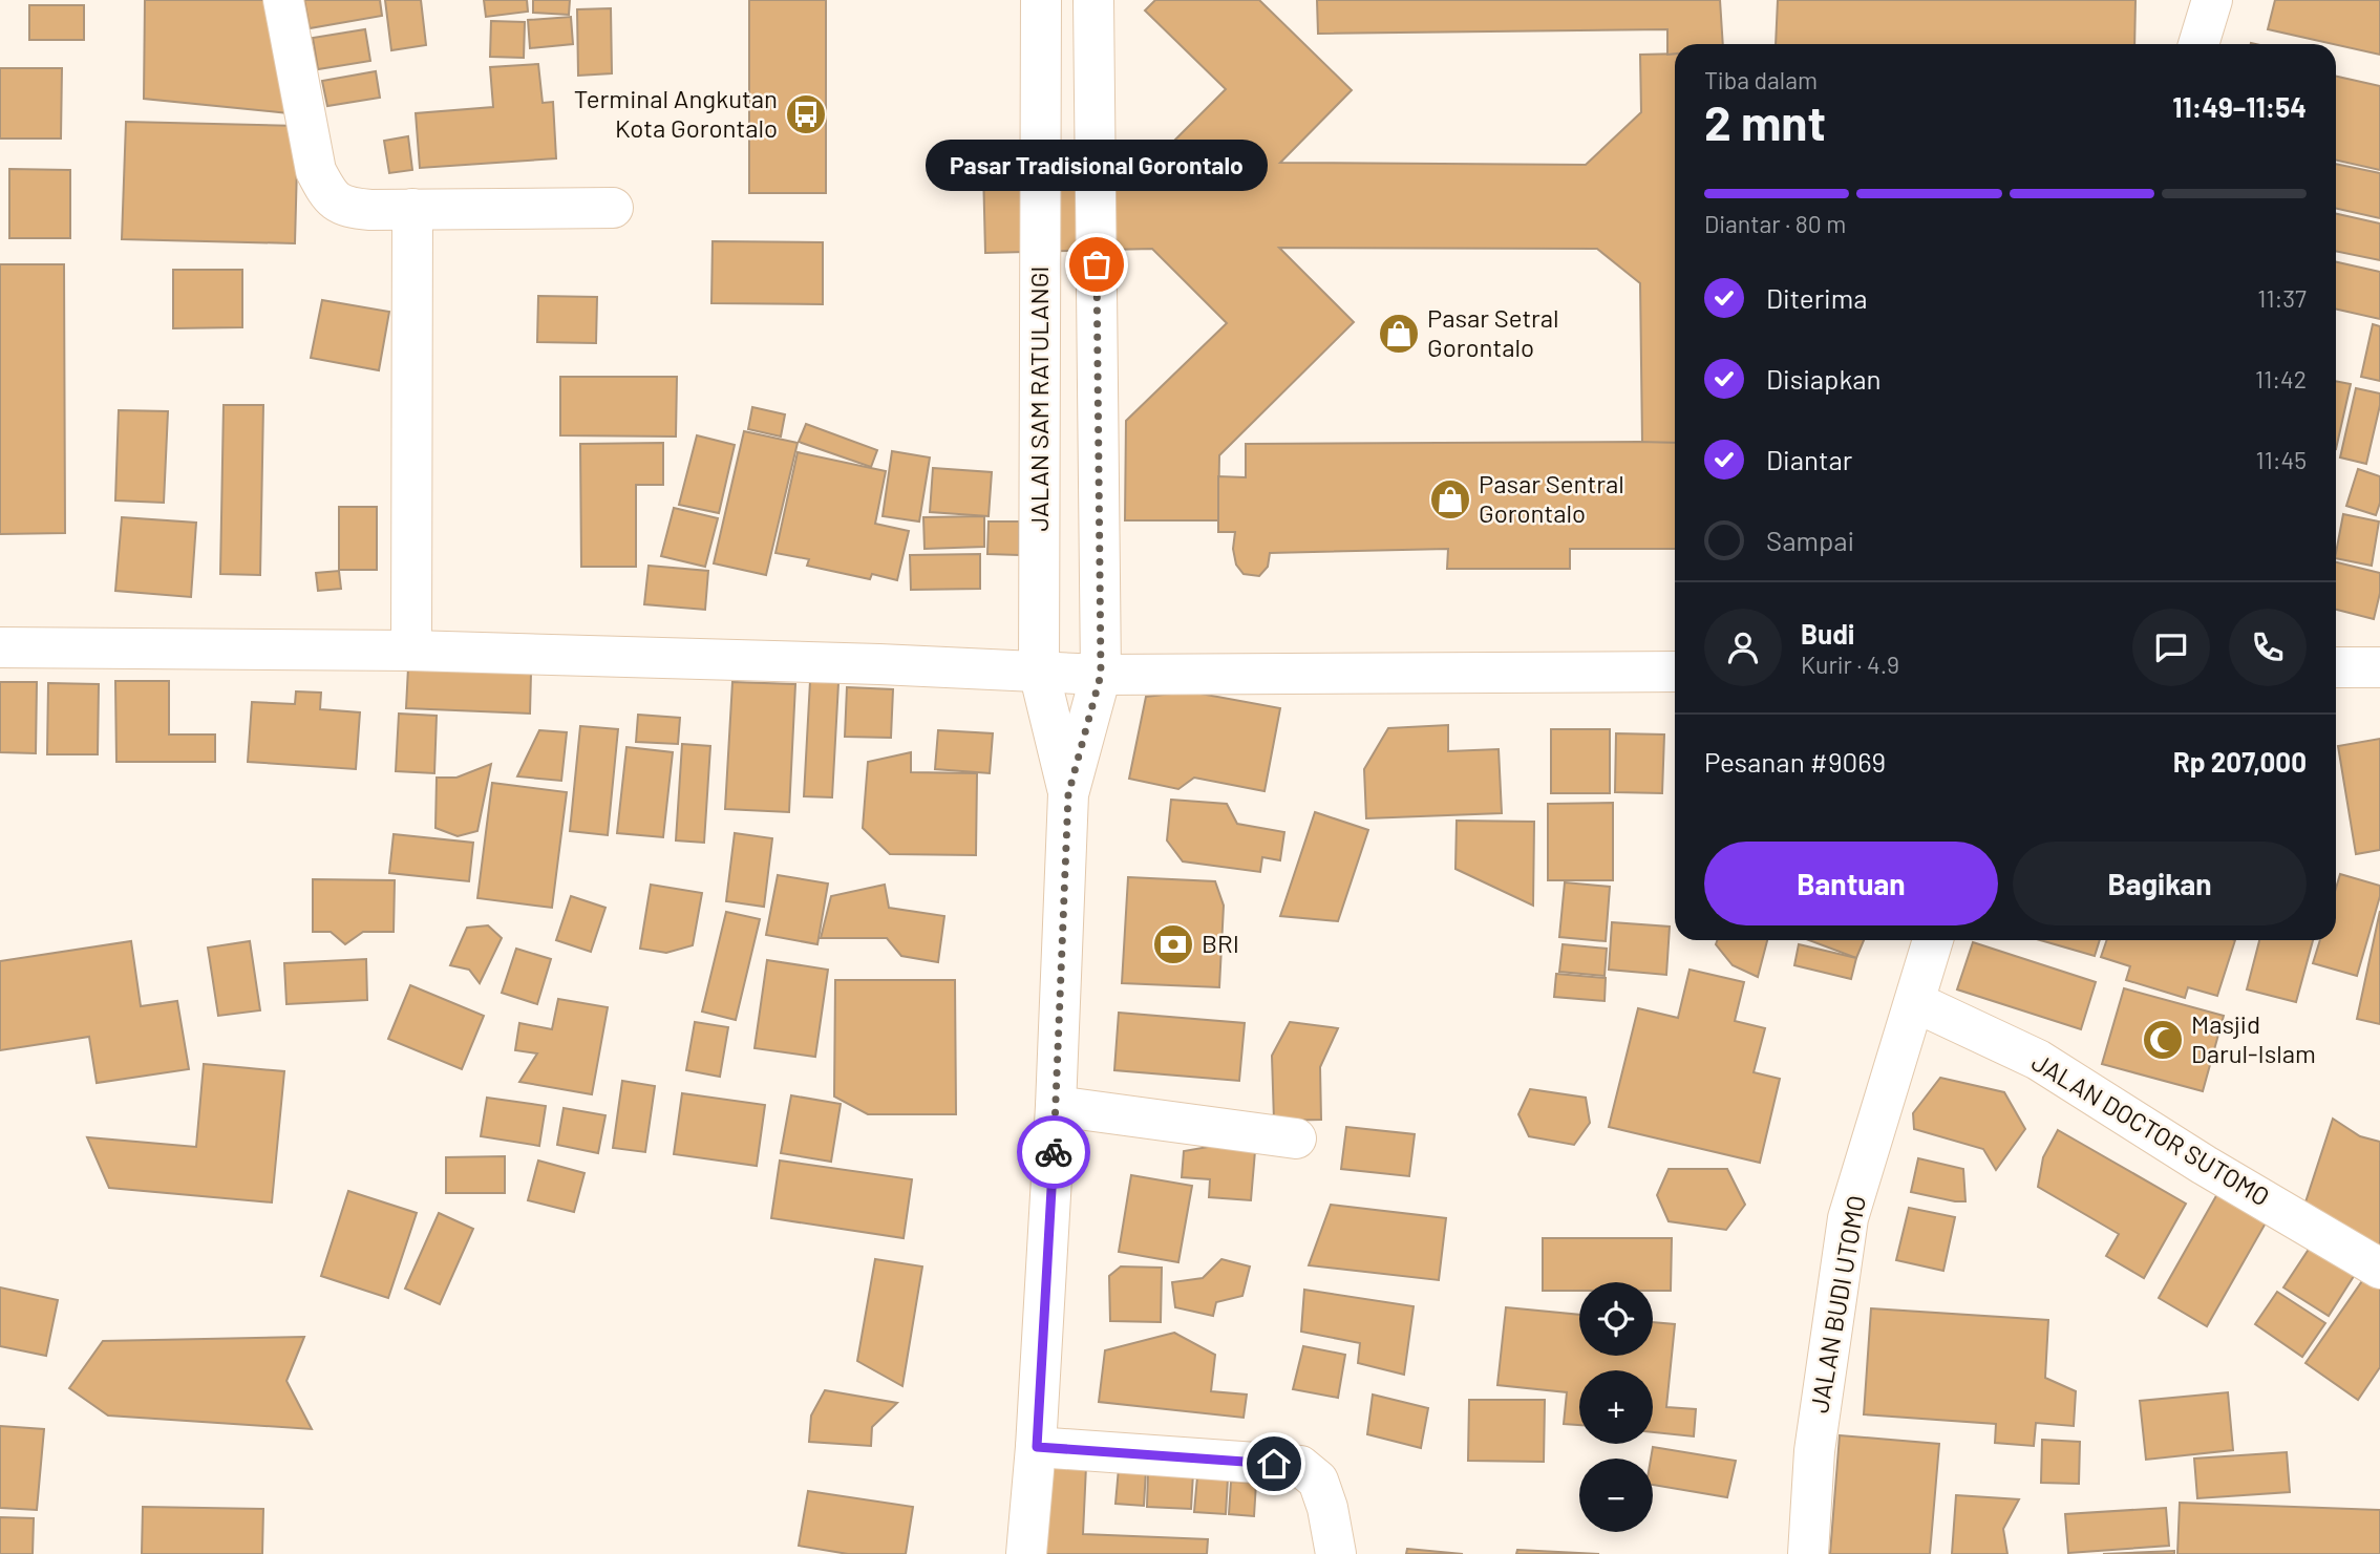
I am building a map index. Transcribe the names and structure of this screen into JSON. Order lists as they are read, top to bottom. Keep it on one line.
{"streets":{"street":["JALAN SAM RATULANGI","JALAN DOCTOR SUTOMO","JALAN BUDI UTOMO"]},"crossings":[["JALAN DOCTOR SUTOMO","JALAN BUDI UTOMO"]],"places":{"bus stop":["Terminal Angkutan Kota Gorontalo"],"other":["Pasar Tradisional Gorontalo"],"shop":["Pasar Setral Gorontalo","Pasar Sentral Gorontalo"],"bank":["BRI"],"mosque":["Masjid Darul-Islam"]},"page":{"heading":["2 mnt","Tiba dalam","11:49–11:54"],"panel":["Budi","Kurir · 4.9","Pesanan #9069","Rp 207,000"],"bubble":"Pasar Tradisional Gorontalo","bar":"Diantar · 80 m","list":[["Diterima","11:37"],["Disiapkan","11:42"],["Diantar","11:45"],"Sampai"],"buttons":["Bantuan","Bagikan"],"map_buttons":["+","−"]}}
